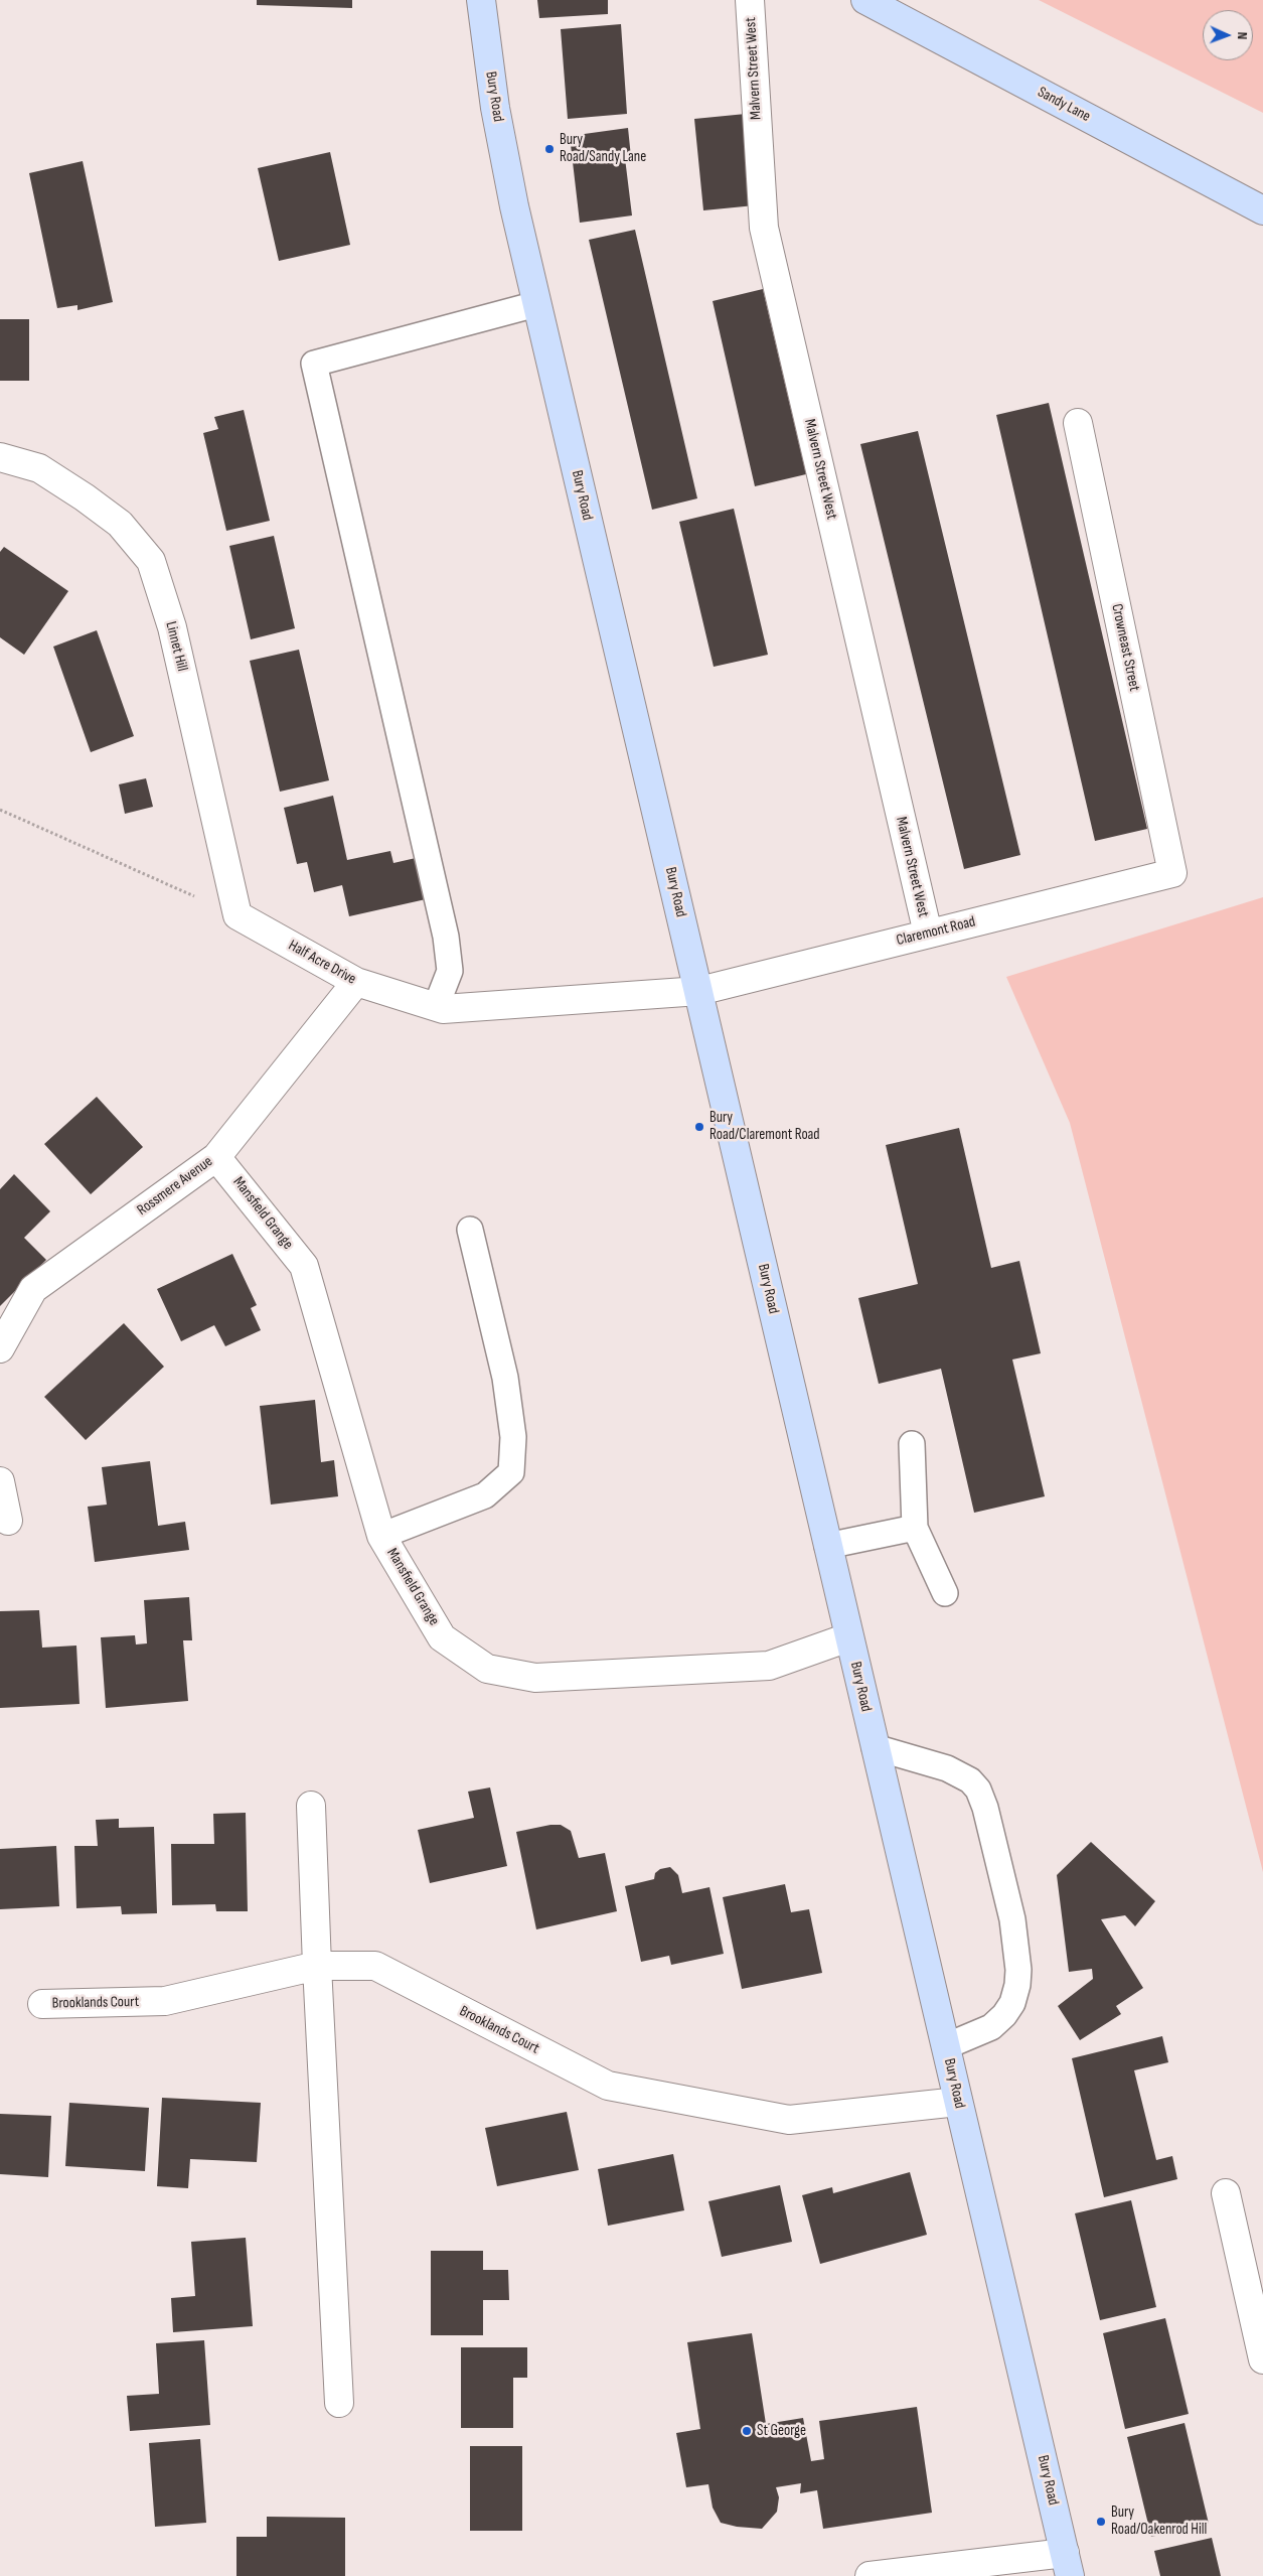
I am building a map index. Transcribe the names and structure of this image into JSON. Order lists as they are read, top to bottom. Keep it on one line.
{"streets":{"main road":["Bury Road","Sandy Lane"],"street":["Malvern Street West","Linnet Hill","Crowneast Street","Claremont Road","Half Acre Drive","Rossmere Avenue","Mansfield Grange","Brooklands Court"]},"crossings":[["Malvern Street West","Claremont Road"],["Bury Road","Claremont Road"],["Bury Road","Half Acre Drive"],["Bury Road","Mansfield Grange"],["Bury Road","Brooklands Court"],["Linnet Hill","Half Acre Drive"],["Crowneast Street","Claremont Road"],["Claremont Road","Half Acre Drive"],["Half Acre Drive","Rossmere Avenue"],["Rossmere Avenue","Mansfield Grange"]],"places":["Bury Road/Sandy Lane","Bury Road/Claremont Road","St George","Bury Road/Oakenrod Hill"],"north":"right"}
